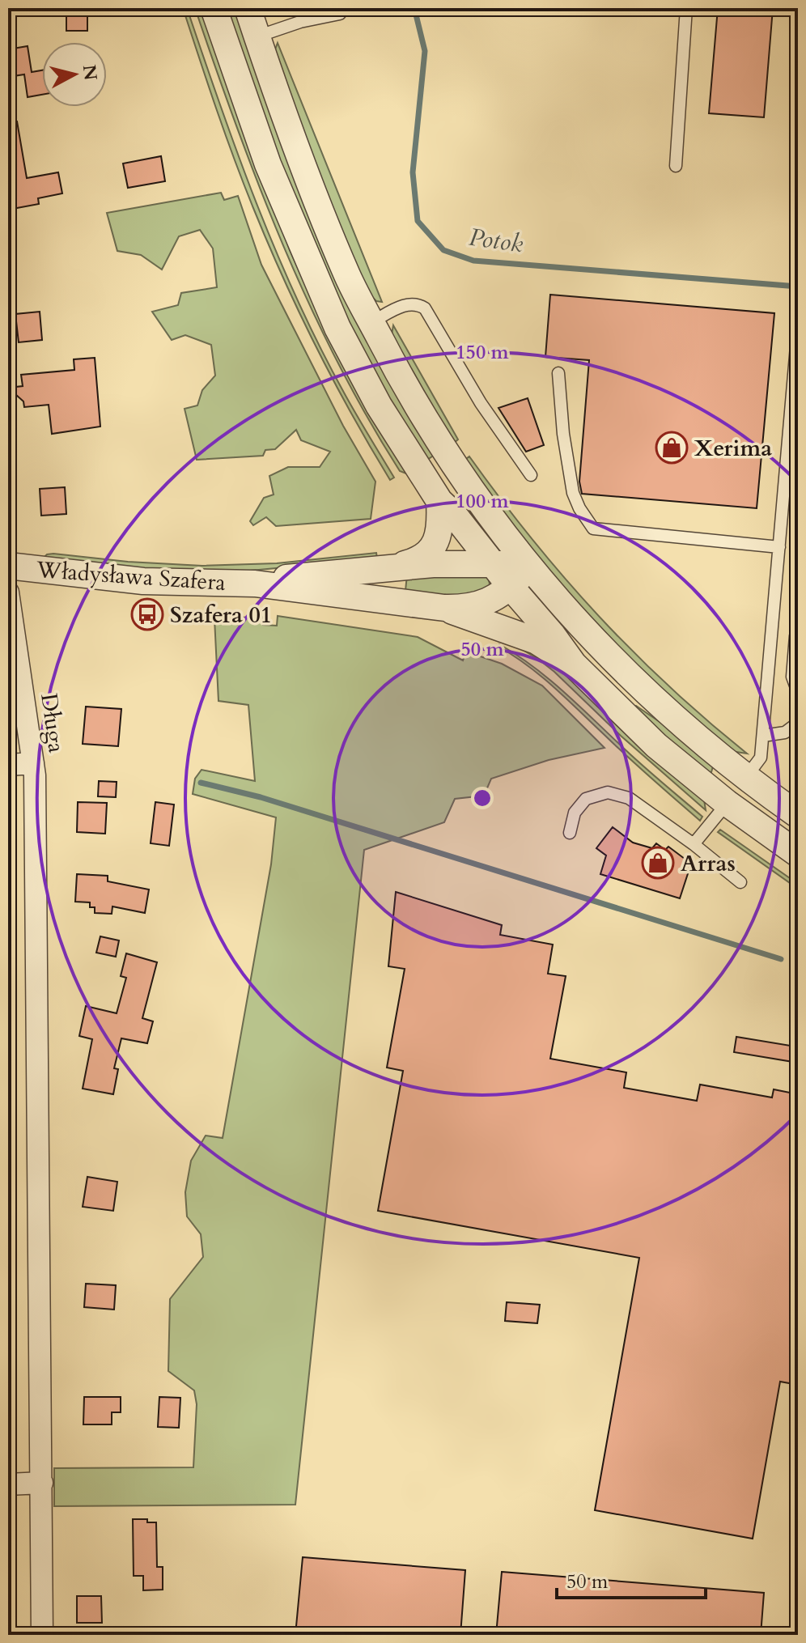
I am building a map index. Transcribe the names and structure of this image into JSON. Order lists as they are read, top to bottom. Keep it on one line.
{"streets":{"street":["Władysława Szafera","Długa"]},"water":["Potok"],"places":{"shop":["Xerima","Arras"],"bus stop":["Szafera 01"]},"scale_bar":"50 m","north":"right","rings":["150 m","100 m","50 m"]}
